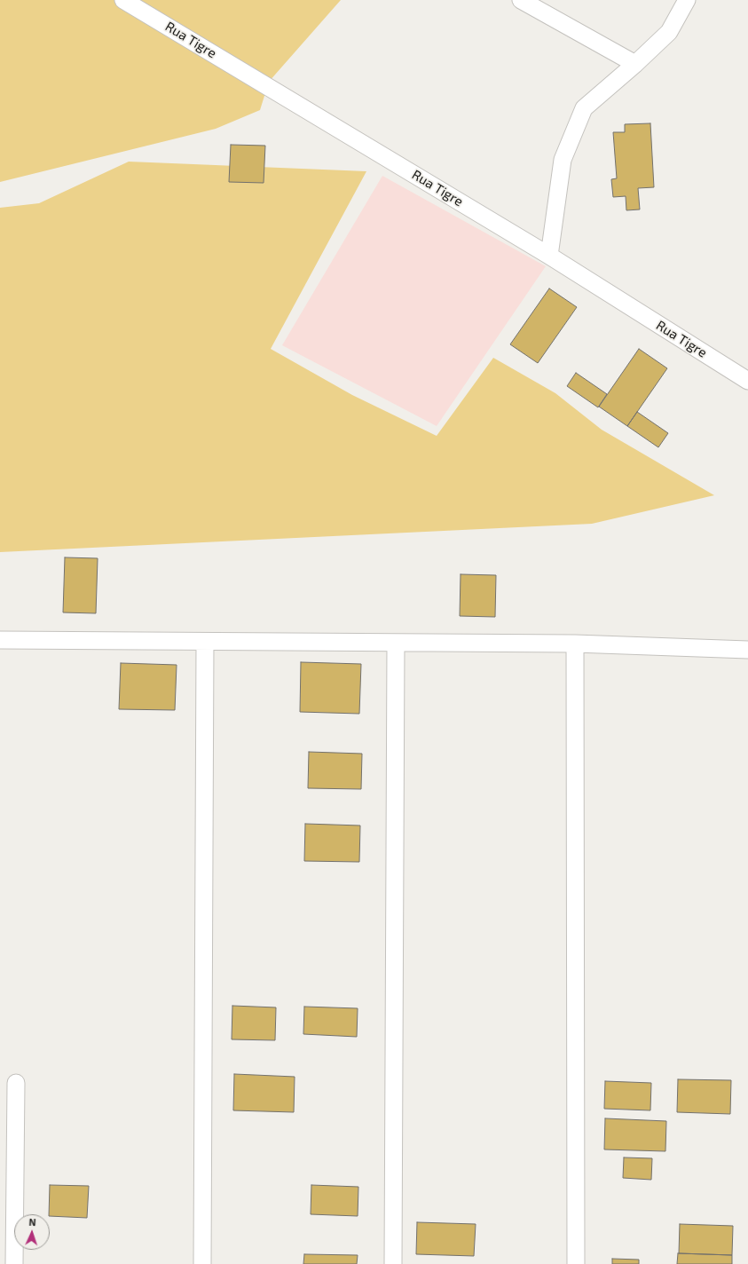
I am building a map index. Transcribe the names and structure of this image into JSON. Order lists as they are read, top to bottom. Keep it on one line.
{"streets":{"street":["Rua Tigre"]},"north":"top"}
